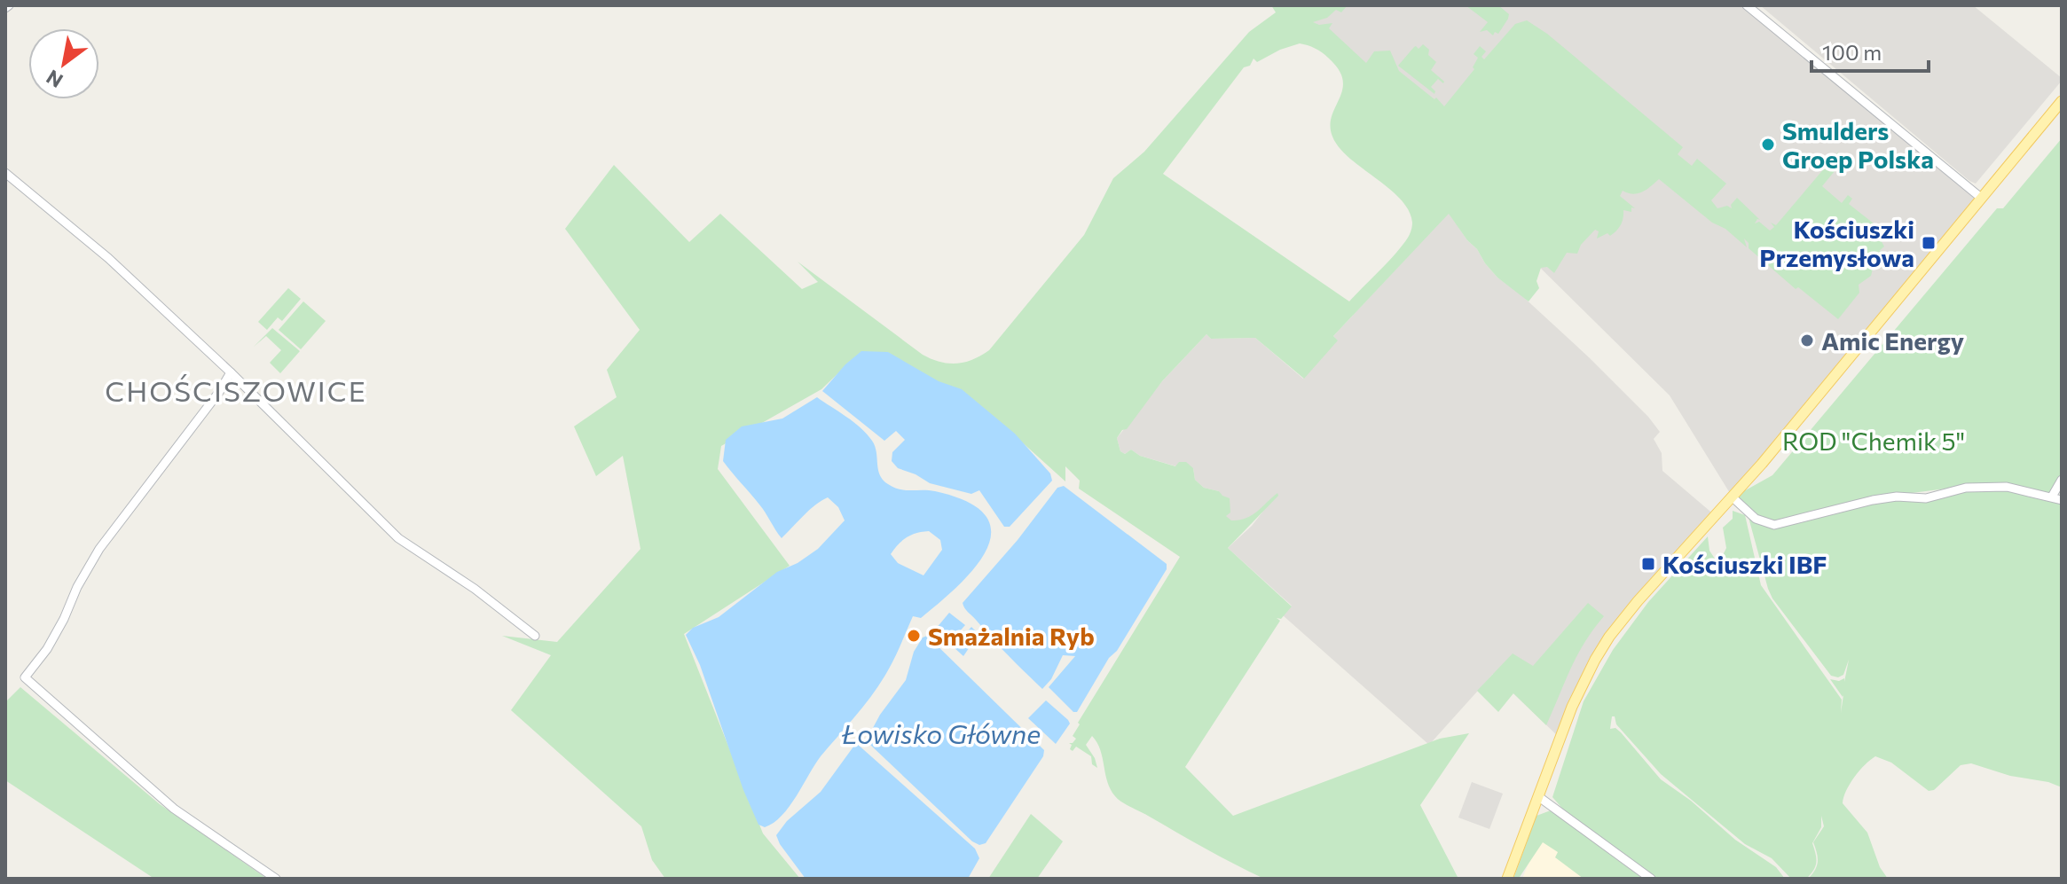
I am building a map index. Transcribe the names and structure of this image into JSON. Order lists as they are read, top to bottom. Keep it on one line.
{"districts":["CHOŚCISZOWICE"],"water":["Łowisko Główne"],"parks":["ROD \"Chemik 5\""],"places":{"other":["Smulders Groep Polska","Amic Energy","Smażalnia Ryb"],"transit":["Kościuszki Przemysłowa","Kościuszki IBF"]},"scale_bar":"100 m","north":"bottom left"}
